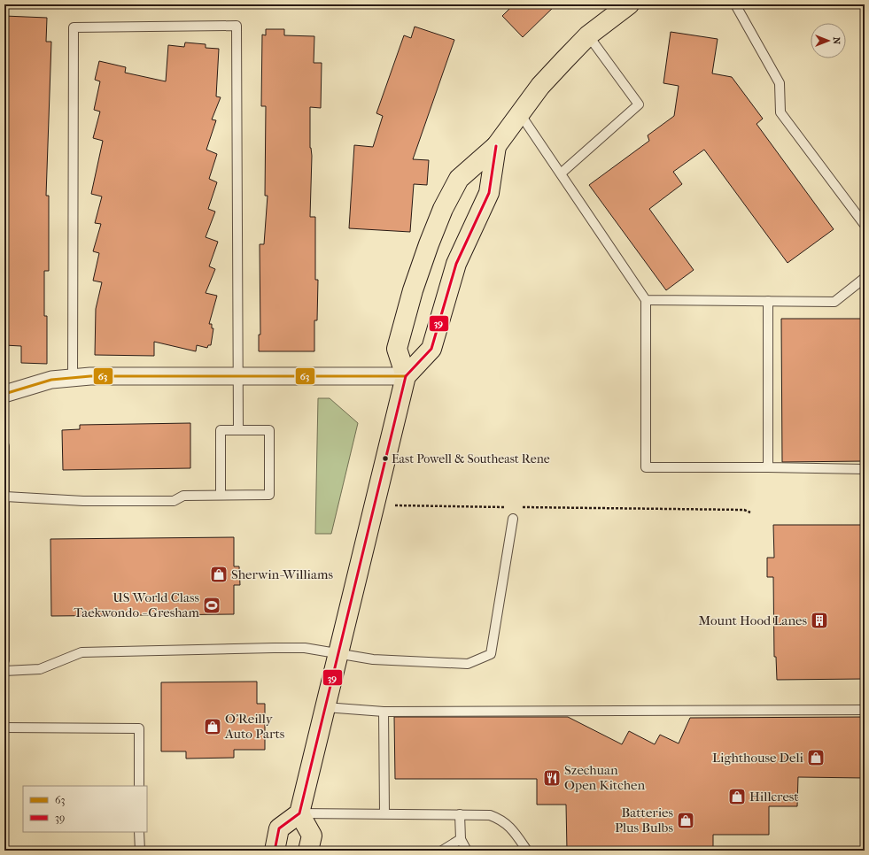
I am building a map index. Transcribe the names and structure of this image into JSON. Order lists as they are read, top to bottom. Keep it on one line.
{"places":{"other":["East Powell & Southeast Rene"],"shop":["Sherwin-Williams","O'Reilly Auto Parts","Lighthouse Deli","Hillcrest","Batteries Plus Bulbs"],"sports":["US World Class Taekwondo - Gresham"],"building":["Mount Hood Lanes"],"restaurant":["Szechuan Open Kitchen"]},"lines":["transit line 39","transit line 63"],"legend":["63","39"],"north":"right"}
